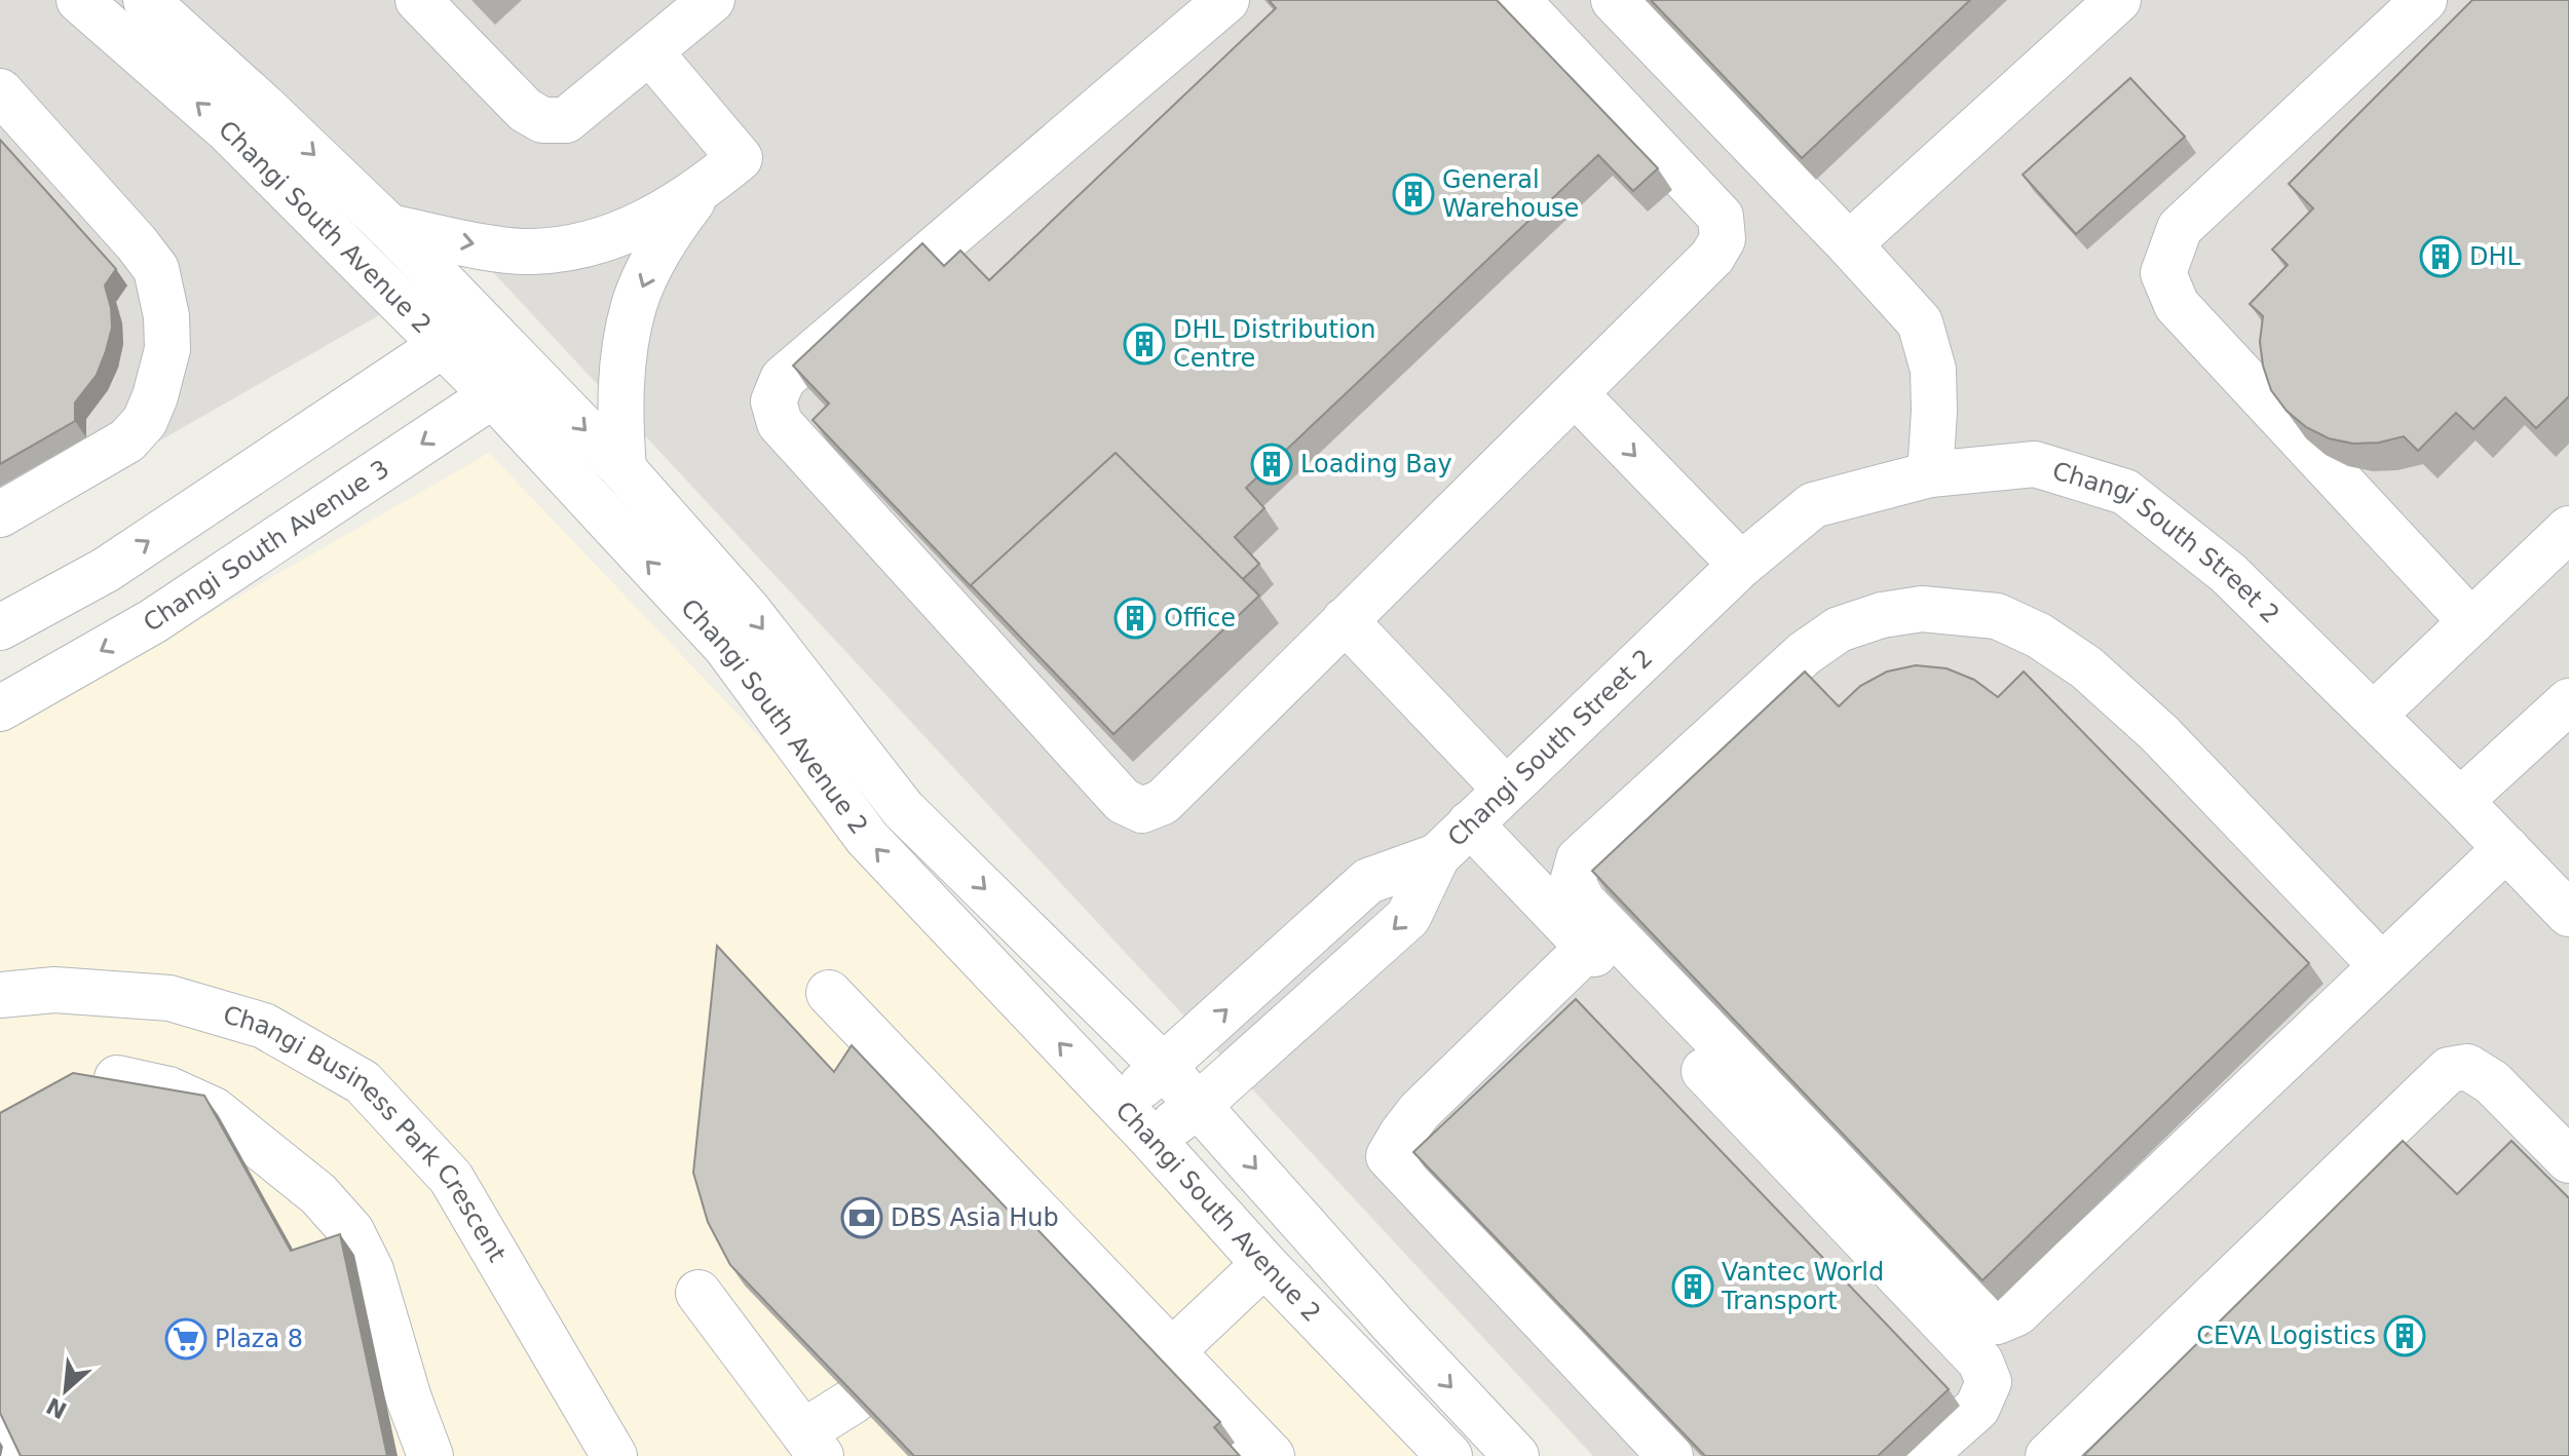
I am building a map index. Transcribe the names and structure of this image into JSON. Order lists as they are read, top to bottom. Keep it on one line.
{"streets":{"street":["Changi South Avenue 2","Changi South Avenue 3","Changi South Street 2","Changi Business Park Crescent"]},"crossings":[["Changi South Avenue 2","Changi South Avenue 3"],["Changi South Avenue 2","Changi South Street 2"]],"places":{"building":["General Warehouse","DHL","DHL Distribution Centre","Loading Bay","Office","Vantec World Transport","CEVA Logistics"],"bank":["DBS Asia Hub"],"supermarket":["Plaza 8"]},"north":"bottom left"}
